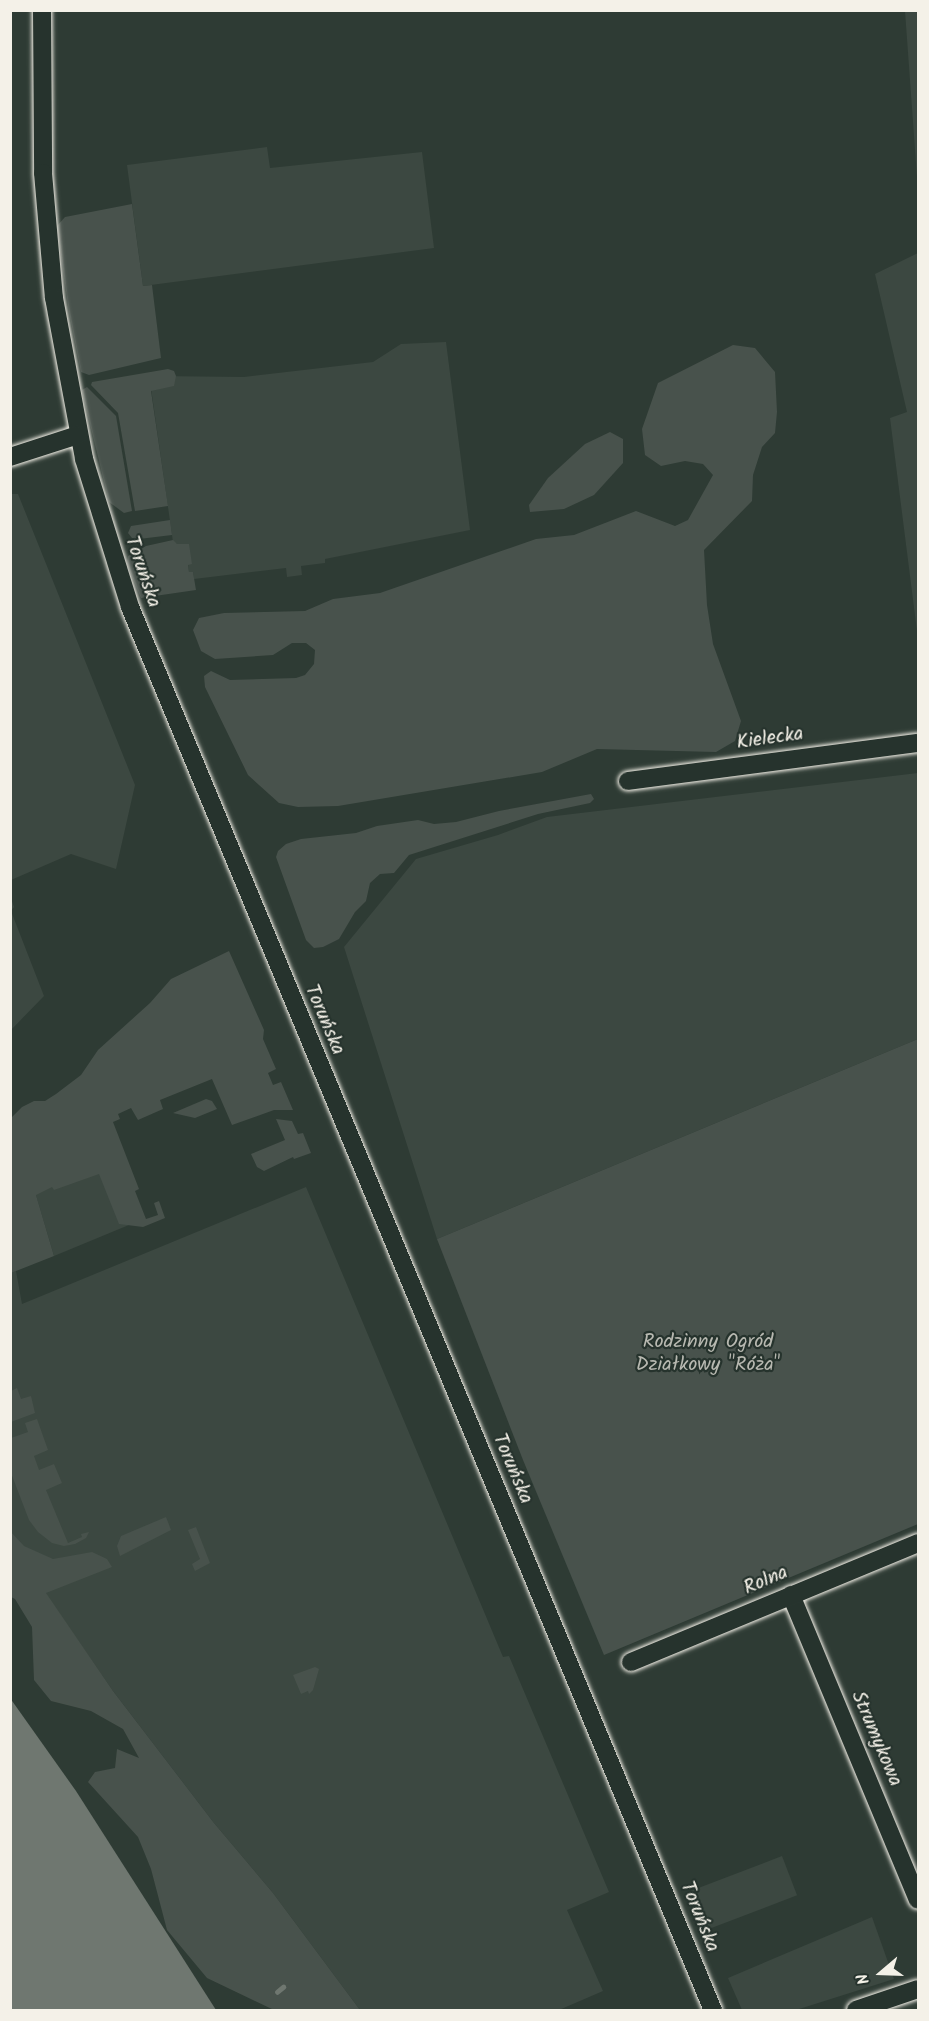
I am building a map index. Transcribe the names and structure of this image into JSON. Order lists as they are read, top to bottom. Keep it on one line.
{"streets":{"street":["Toruńska","Kielecka","Rolna","Strumykowa"]},"crossings":[["Rolna","Strumykowa"]],"parks":["Rodzinny Ogród Działkowy \"Róża\""],"north":"left"}
